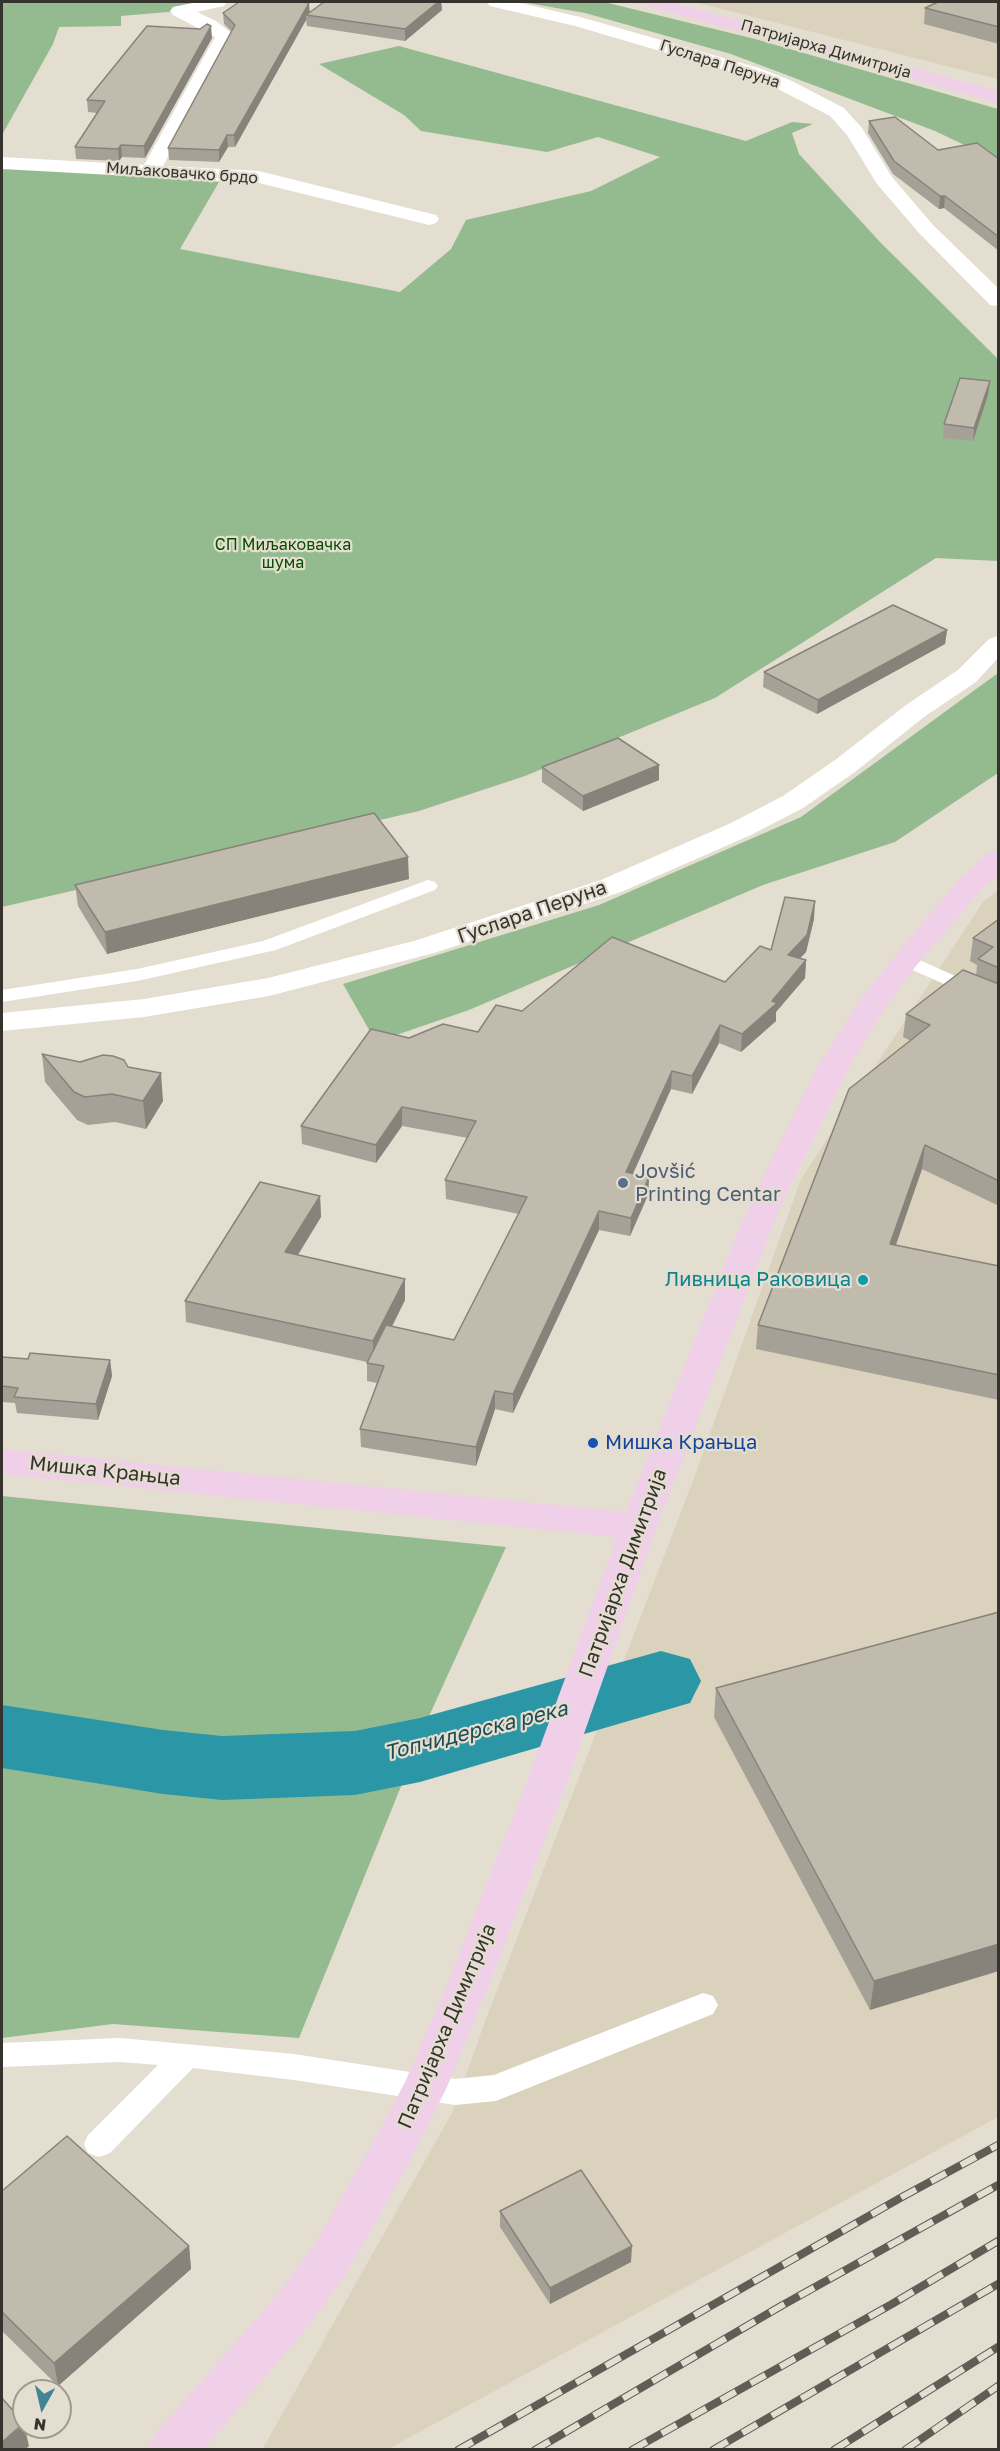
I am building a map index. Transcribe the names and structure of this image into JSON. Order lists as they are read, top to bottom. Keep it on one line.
{"streets":{"main road":["Патријарха Димитрија","Мишка Крањца"],"street":["Гуслара Перуна","Миљаковачко брдо"]},"crossings":[["Патријарха Димитрија","Мишка Крањца"]],"water":["Топчидерска река"],"parks":["СП Миљаковачка шума"],"places":["Jovšić Printing Centar","Ливница Раковица","Мишка Крањца"],"north":"bottom"}
